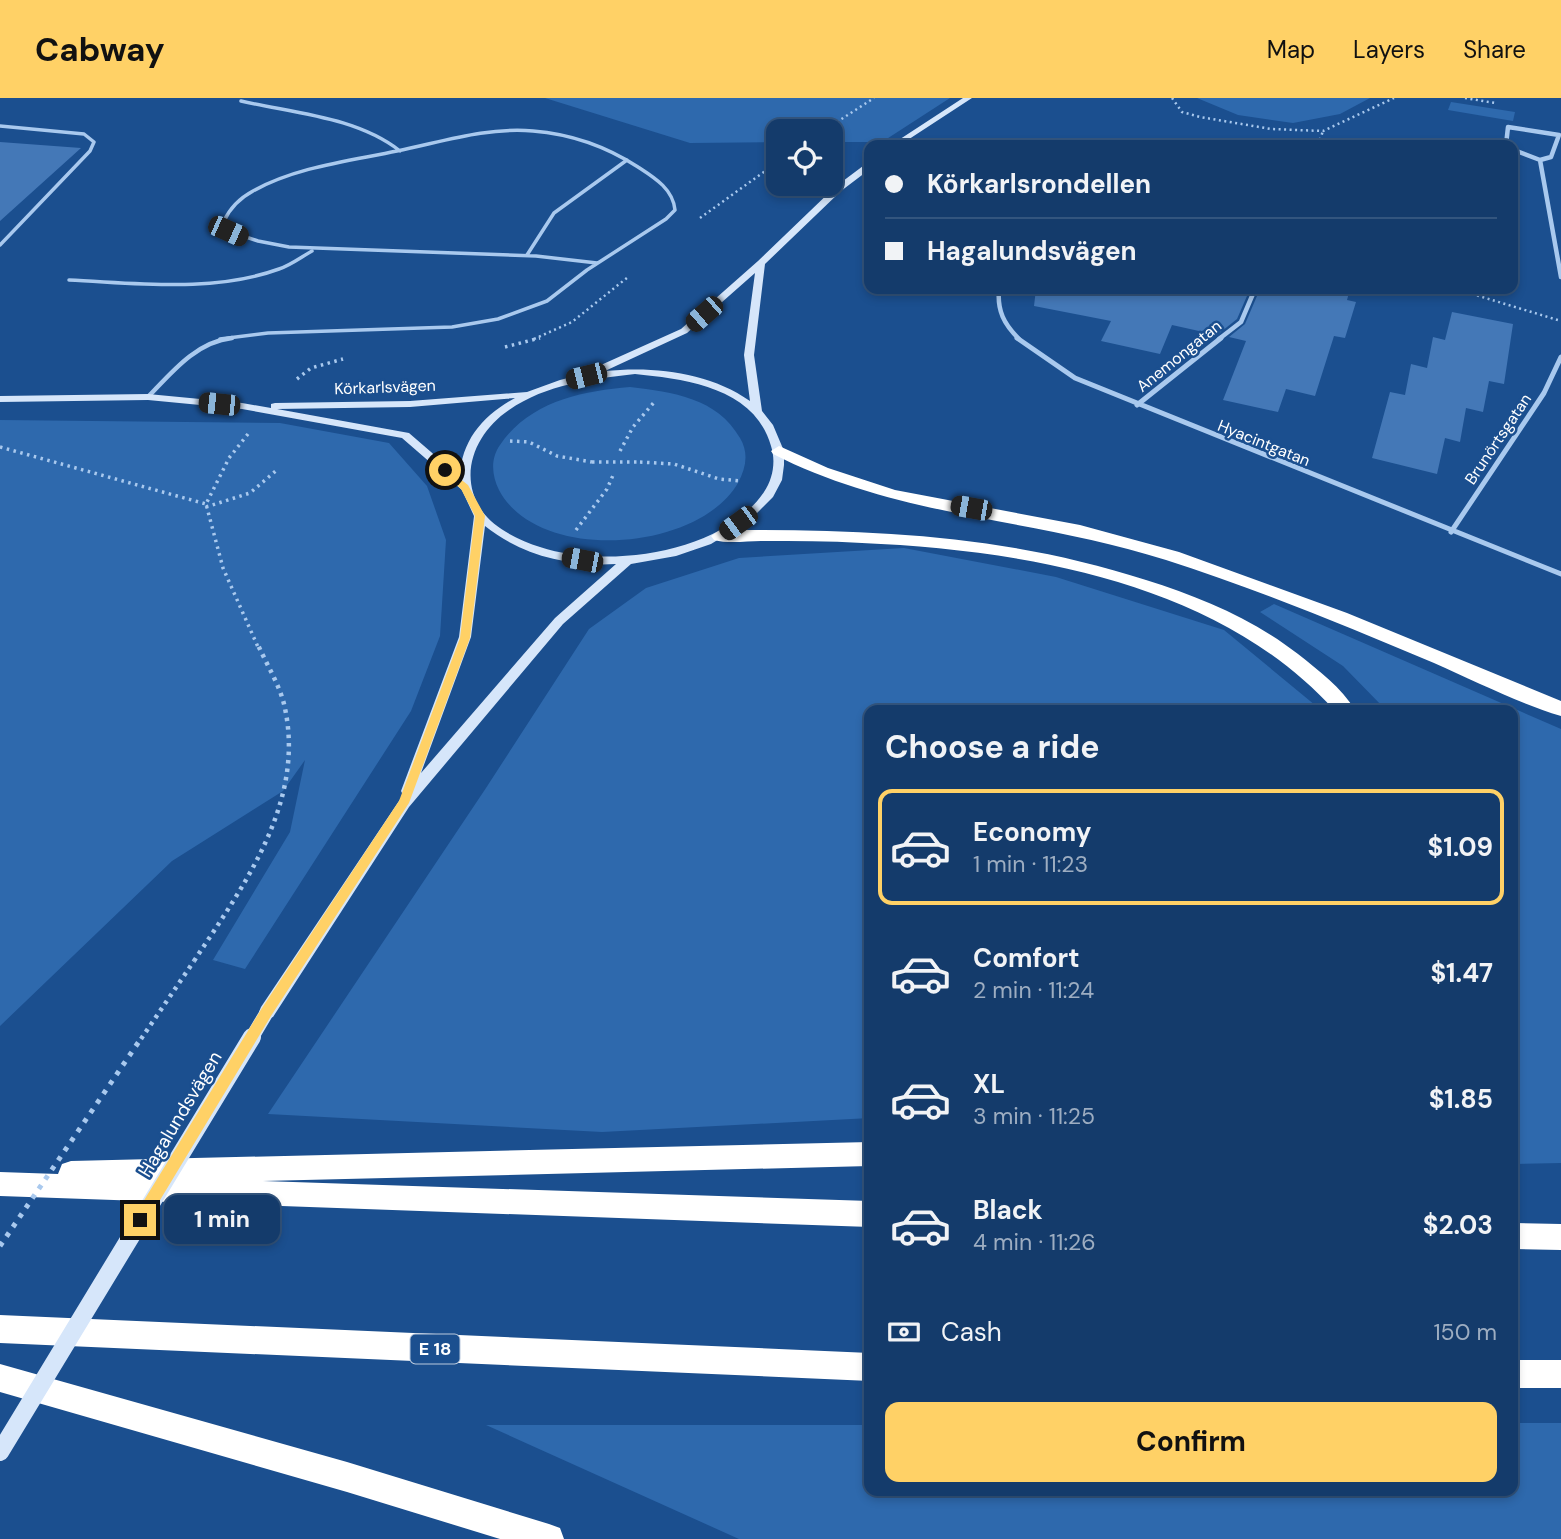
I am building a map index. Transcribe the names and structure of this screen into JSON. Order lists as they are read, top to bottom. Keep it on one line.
{"streets":{"highway":["E 18"],"street":["Anemongatan","Körkarlsvägen","Brunörtsgatan","Hyacintgatan","Hagalundsvägen"]},"crossings":[["Anemongatan","Hyacintgatan"],["Brunörtsgatan","Hyacintgatan"]],"page":{"header":"Cabway","nav":["Map","Layers","Share"],"banner":["Körkarlsrondellen","Hagalundsvägen"],"heading":"Choose a ride","list":[{"name":"Economy","note":"1 min · 11:23","value":"$1.09"},{"name":"Comfort","note":"2 min · 11:24","value":"$1.47"},{"name":"XL","note":"3 min · 11:25","value":"$1.85"},{"name":"Black","note":"4 min · 11:26","value":"$2.03"}],"bubble":"1 min","pay":["Cash","150 m"],"buttons":"Confirm"}}
